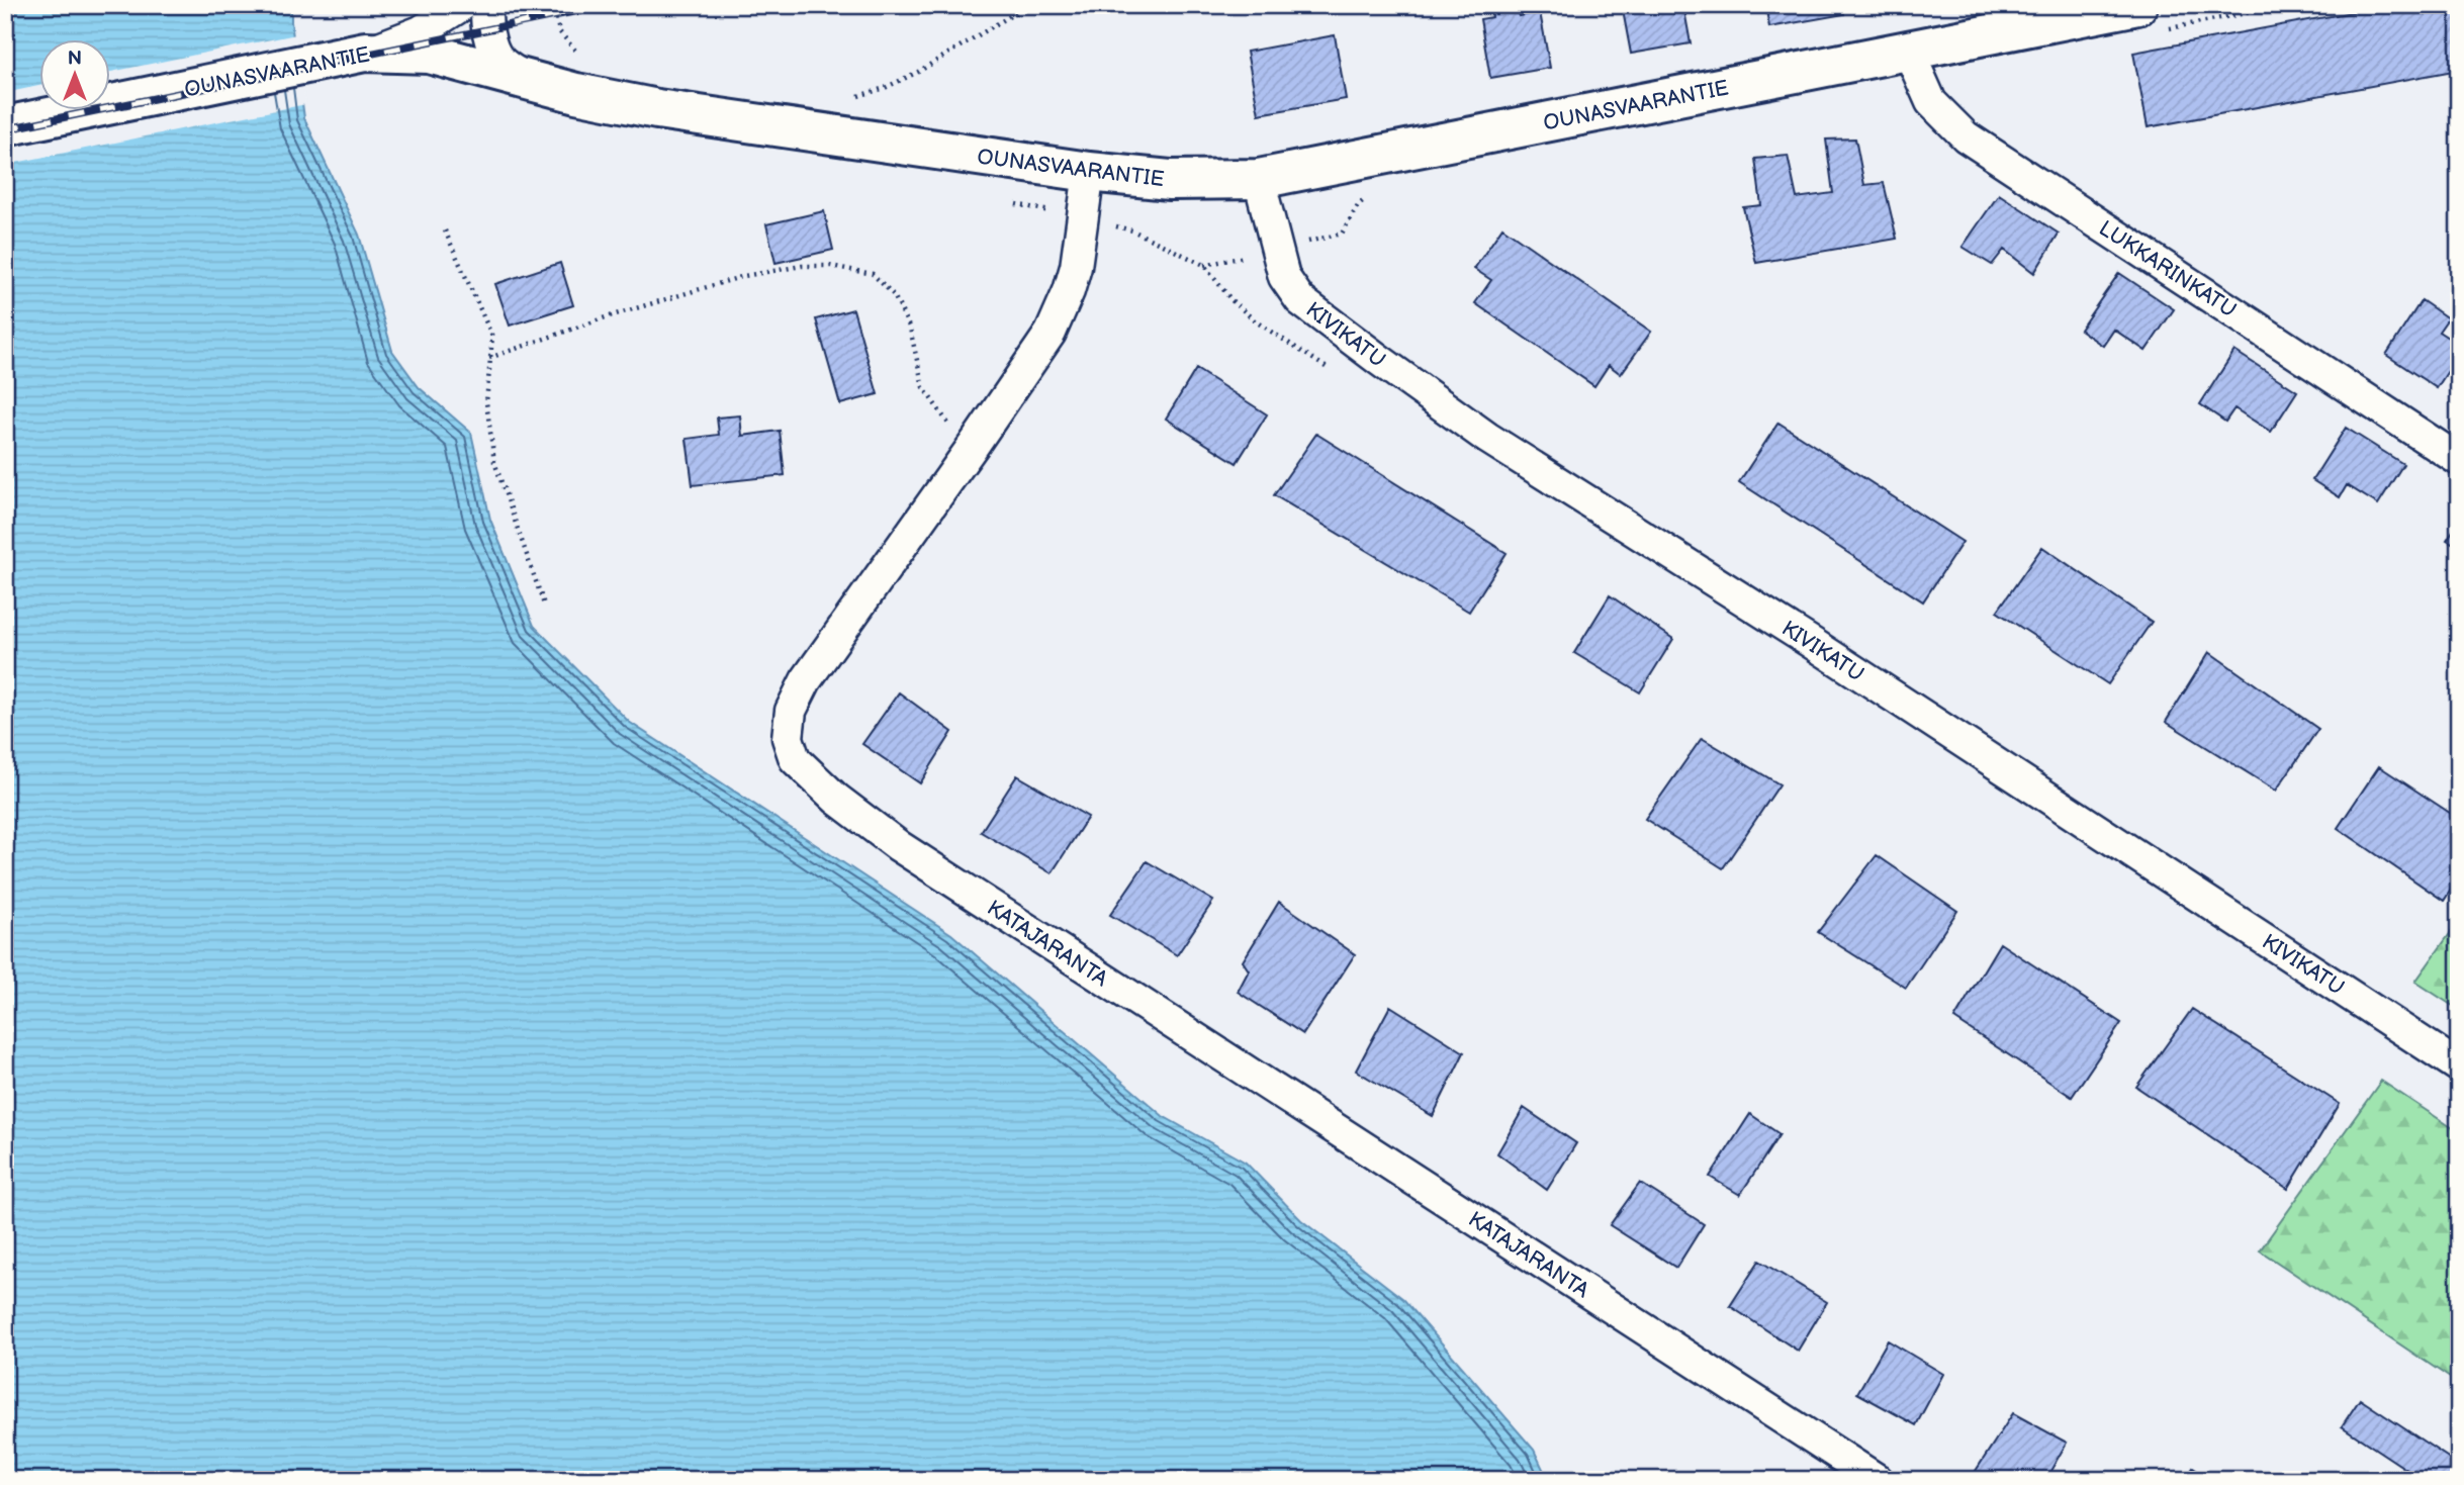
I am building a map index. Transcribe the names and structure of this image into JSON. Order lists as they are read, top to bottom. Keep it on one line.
{"streets":{"street":["OUNASVAARANTIE","LUKKARINKATU","KIVIKATU","KATAJARANTA"]},"crossings":[["OUNASVAARANTIE","LUKKARINKATU"],["OUNASVAARANTIE","KIVIKATU"],["OUNASVAARANTIE","KATAJARANTA"]],"north":"top"}
